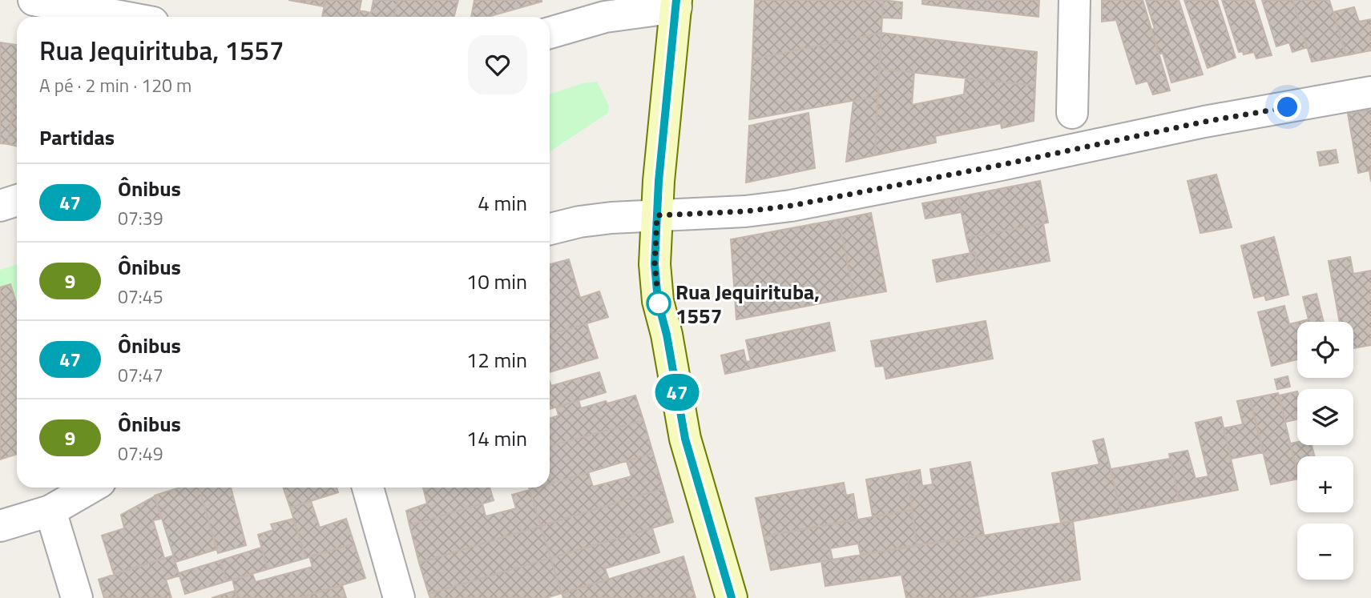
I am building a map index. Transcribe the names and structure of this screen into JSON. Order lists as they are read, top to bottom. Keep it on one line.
{"places":["Rua Jequirituba, 1557"],"lines":["bus line 47"],"page":{"on_map":"47","heading":[["Rua Jequirituba, 1557","A pé · 2 min · 120 m"],"Partidas"],"list":[{"mark":"47","name":"Ônibus","note":"07:39","value":"4 min"},{"mark":"9","name":"Ônibus","note":"07:45","value":"10 min"},{"mark":"47","name":"Ônibus","note":"07:47","value":"12 min"},{"mark":"9","name":"Ônibus","note":"07:49","value":"14 min"}],"map_buttons":["+","−"]}}
